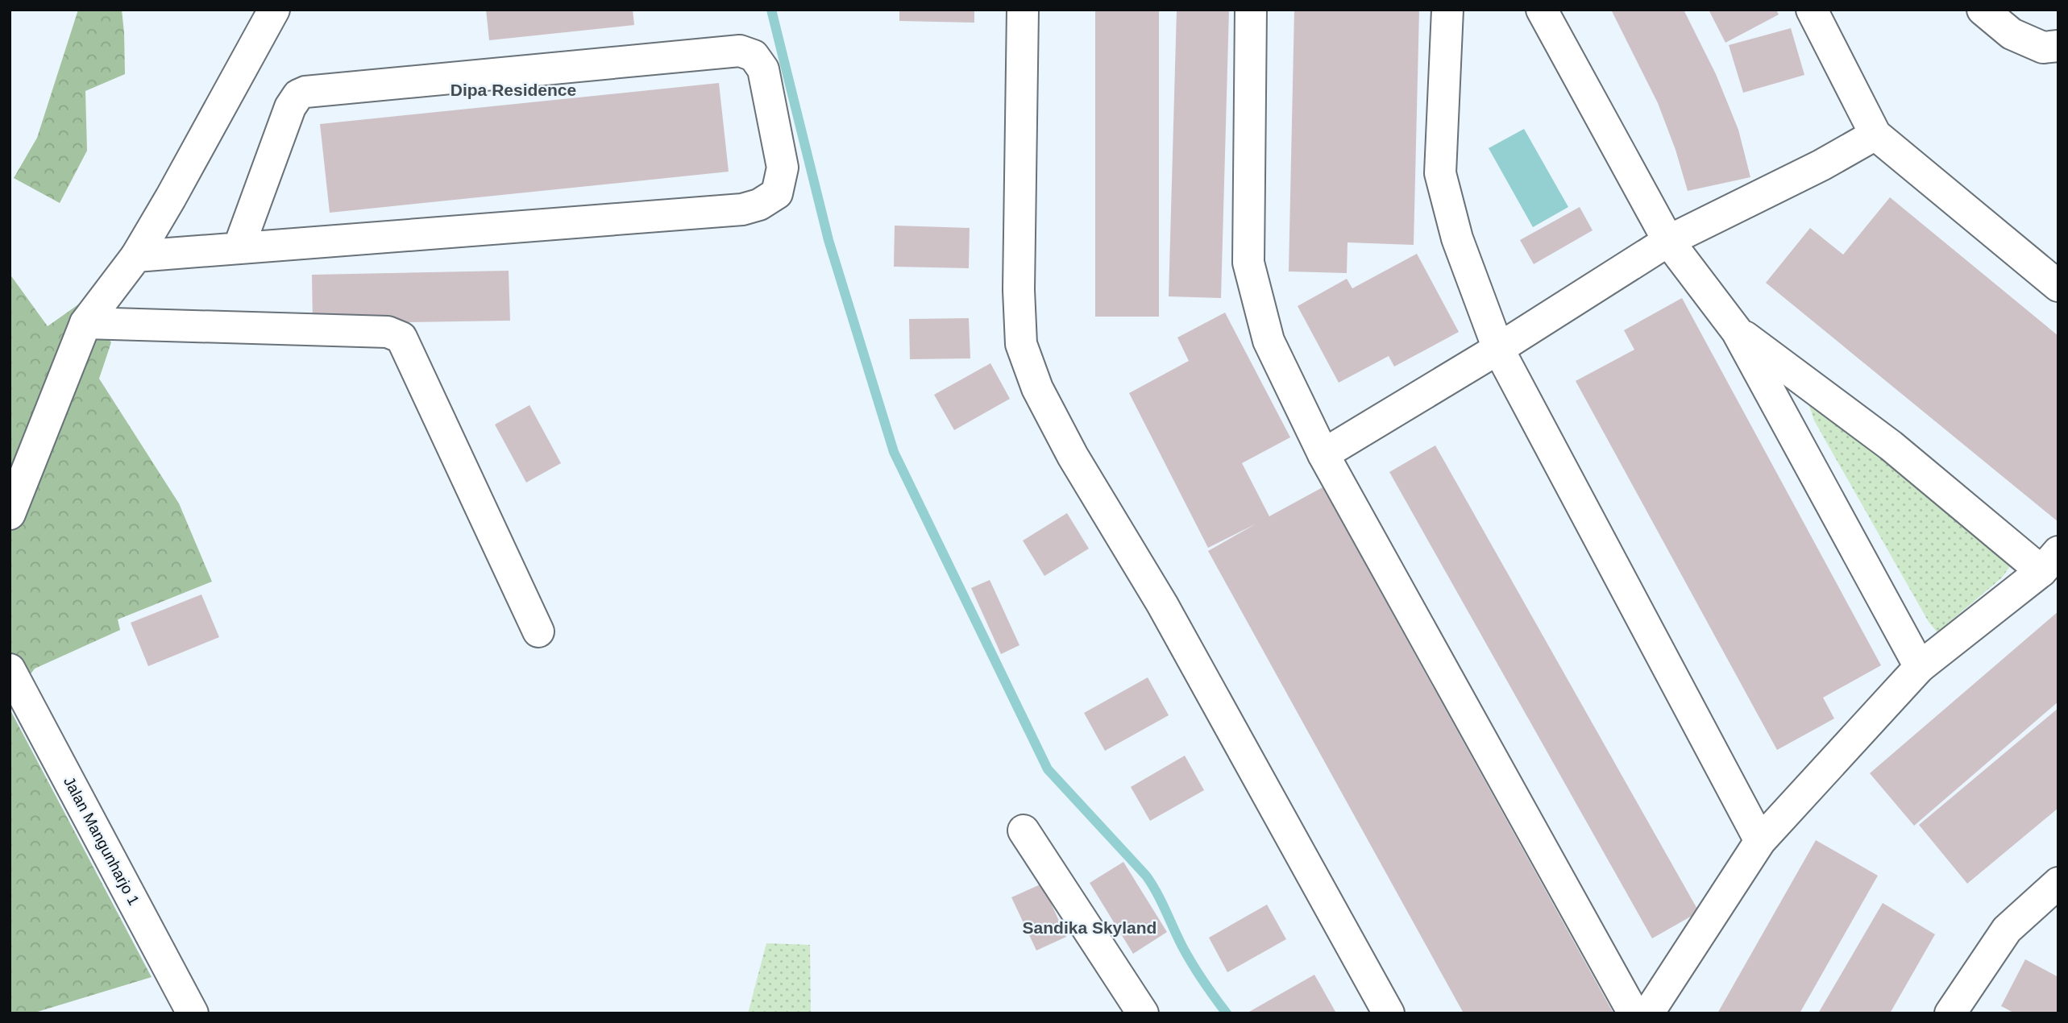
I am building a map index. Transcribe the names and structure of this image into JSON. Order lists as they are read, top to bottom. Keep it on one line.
{"streets":{"street":["Jalan Mangunharjo 1"]},"districts":["Dipa Residence","Sandika Skyland"]}
